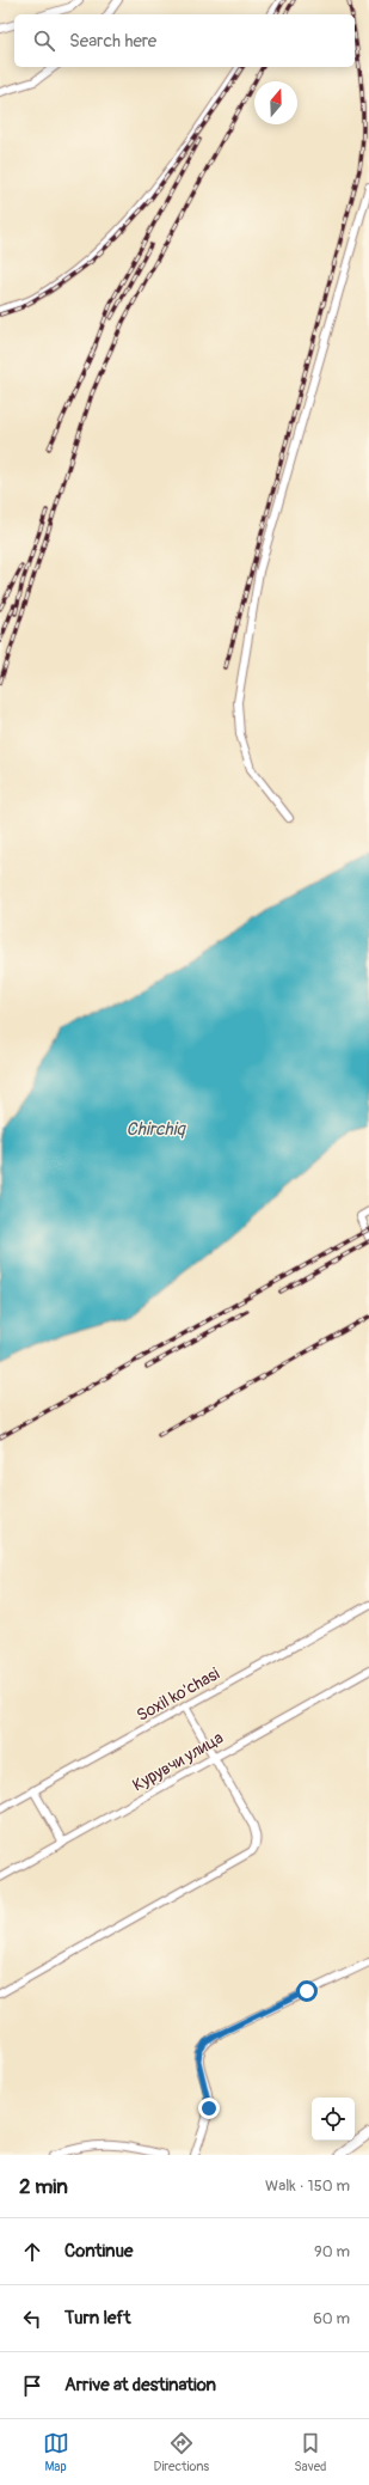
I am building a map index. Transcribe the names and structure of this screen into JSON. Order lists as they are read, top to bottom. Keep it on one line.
{"streets":{"street":["Soxil ko'chasi","Курувчи улица"]},"water":["Chirchiq"],"north":"top","page":{"search":"Search here","heading":["2 min","Walk · 150 m"],"list":[["Continue","90 m"],["Turn left","60 m"],"Arrive at destination"],"nav":["Map","Directions","Saved"]}}
